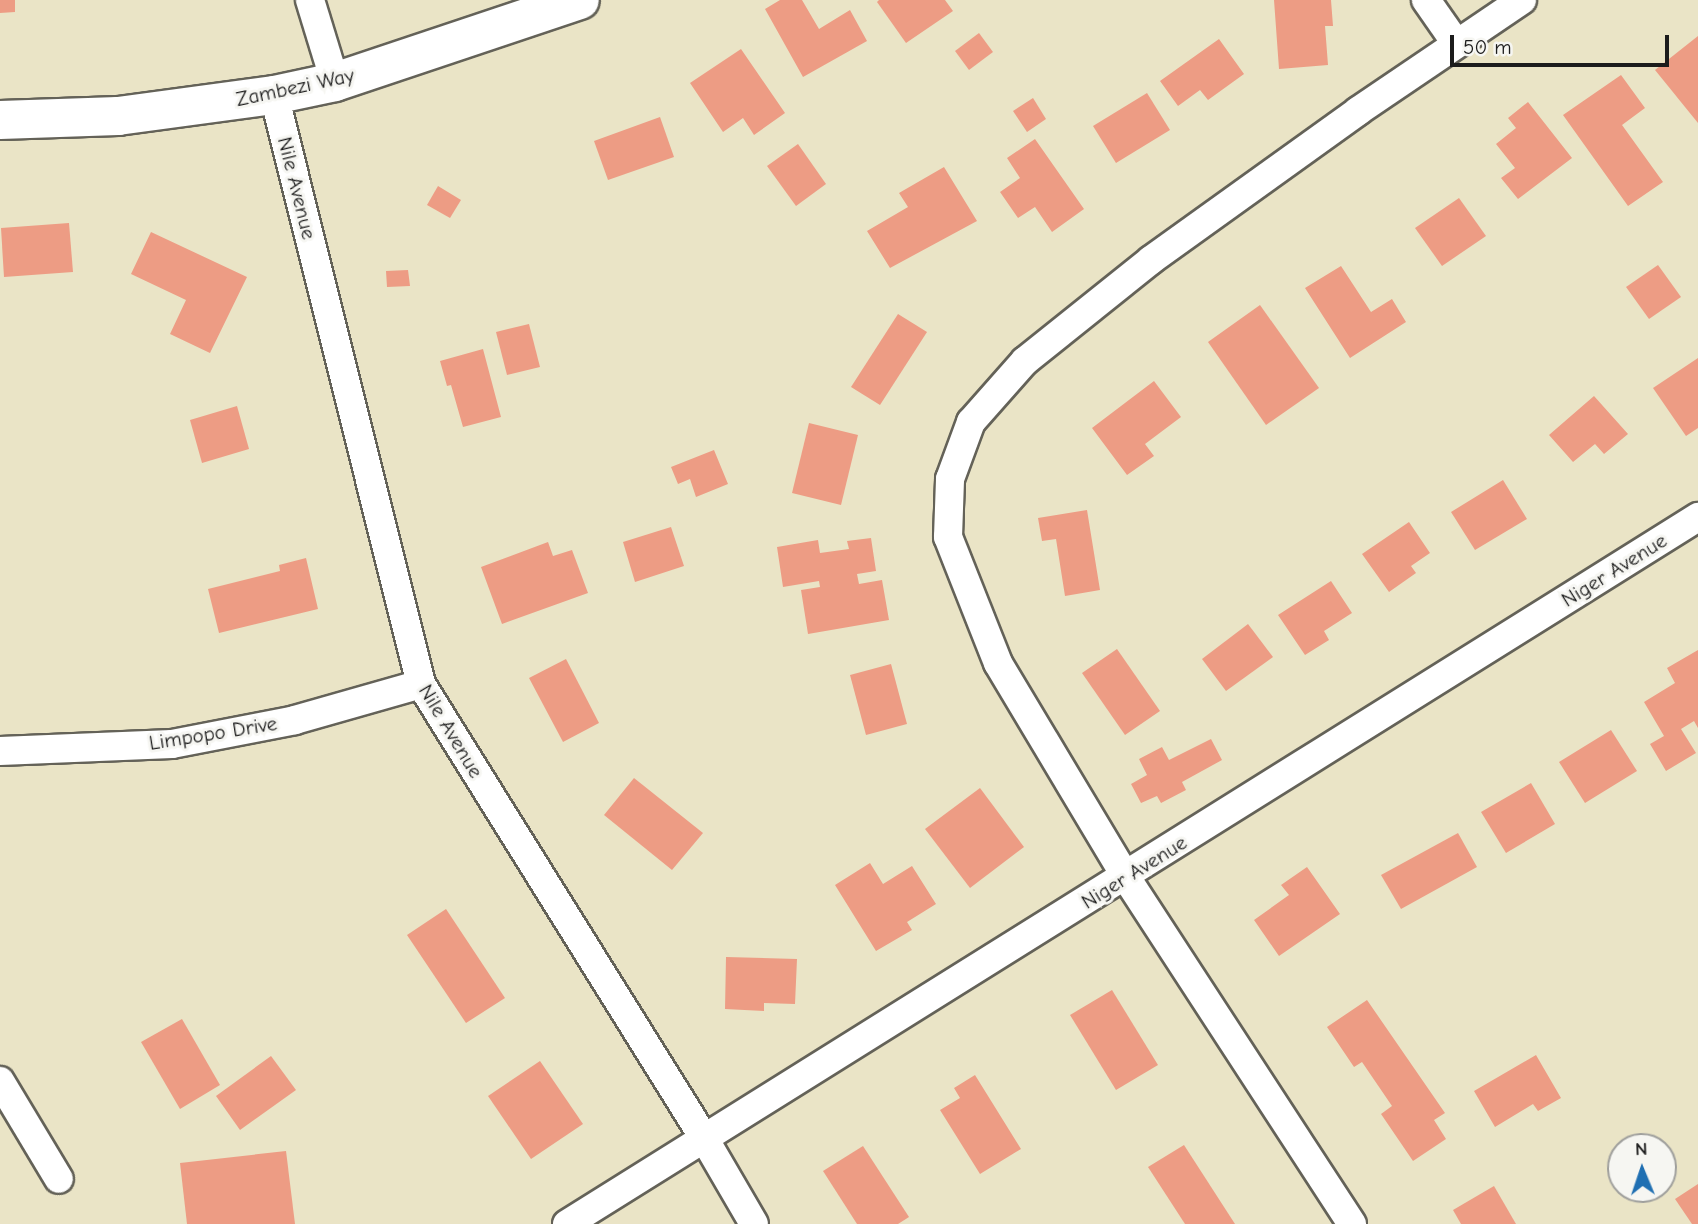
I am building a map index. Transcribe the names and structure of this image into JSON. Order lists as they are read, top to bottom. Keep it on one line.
{"streets":{"main road":["Zambezi Way"],"street":["Nile Avenue","Niger Avenue","Limpopo Drive"]},"crossings":[["Zambezi Way","Nile Avenue"],["Nile Avenue","Niger Avenue"],["Nile Avenue","Limpopo Drive"]],"scale_bar":"50 m","north":"top"}
